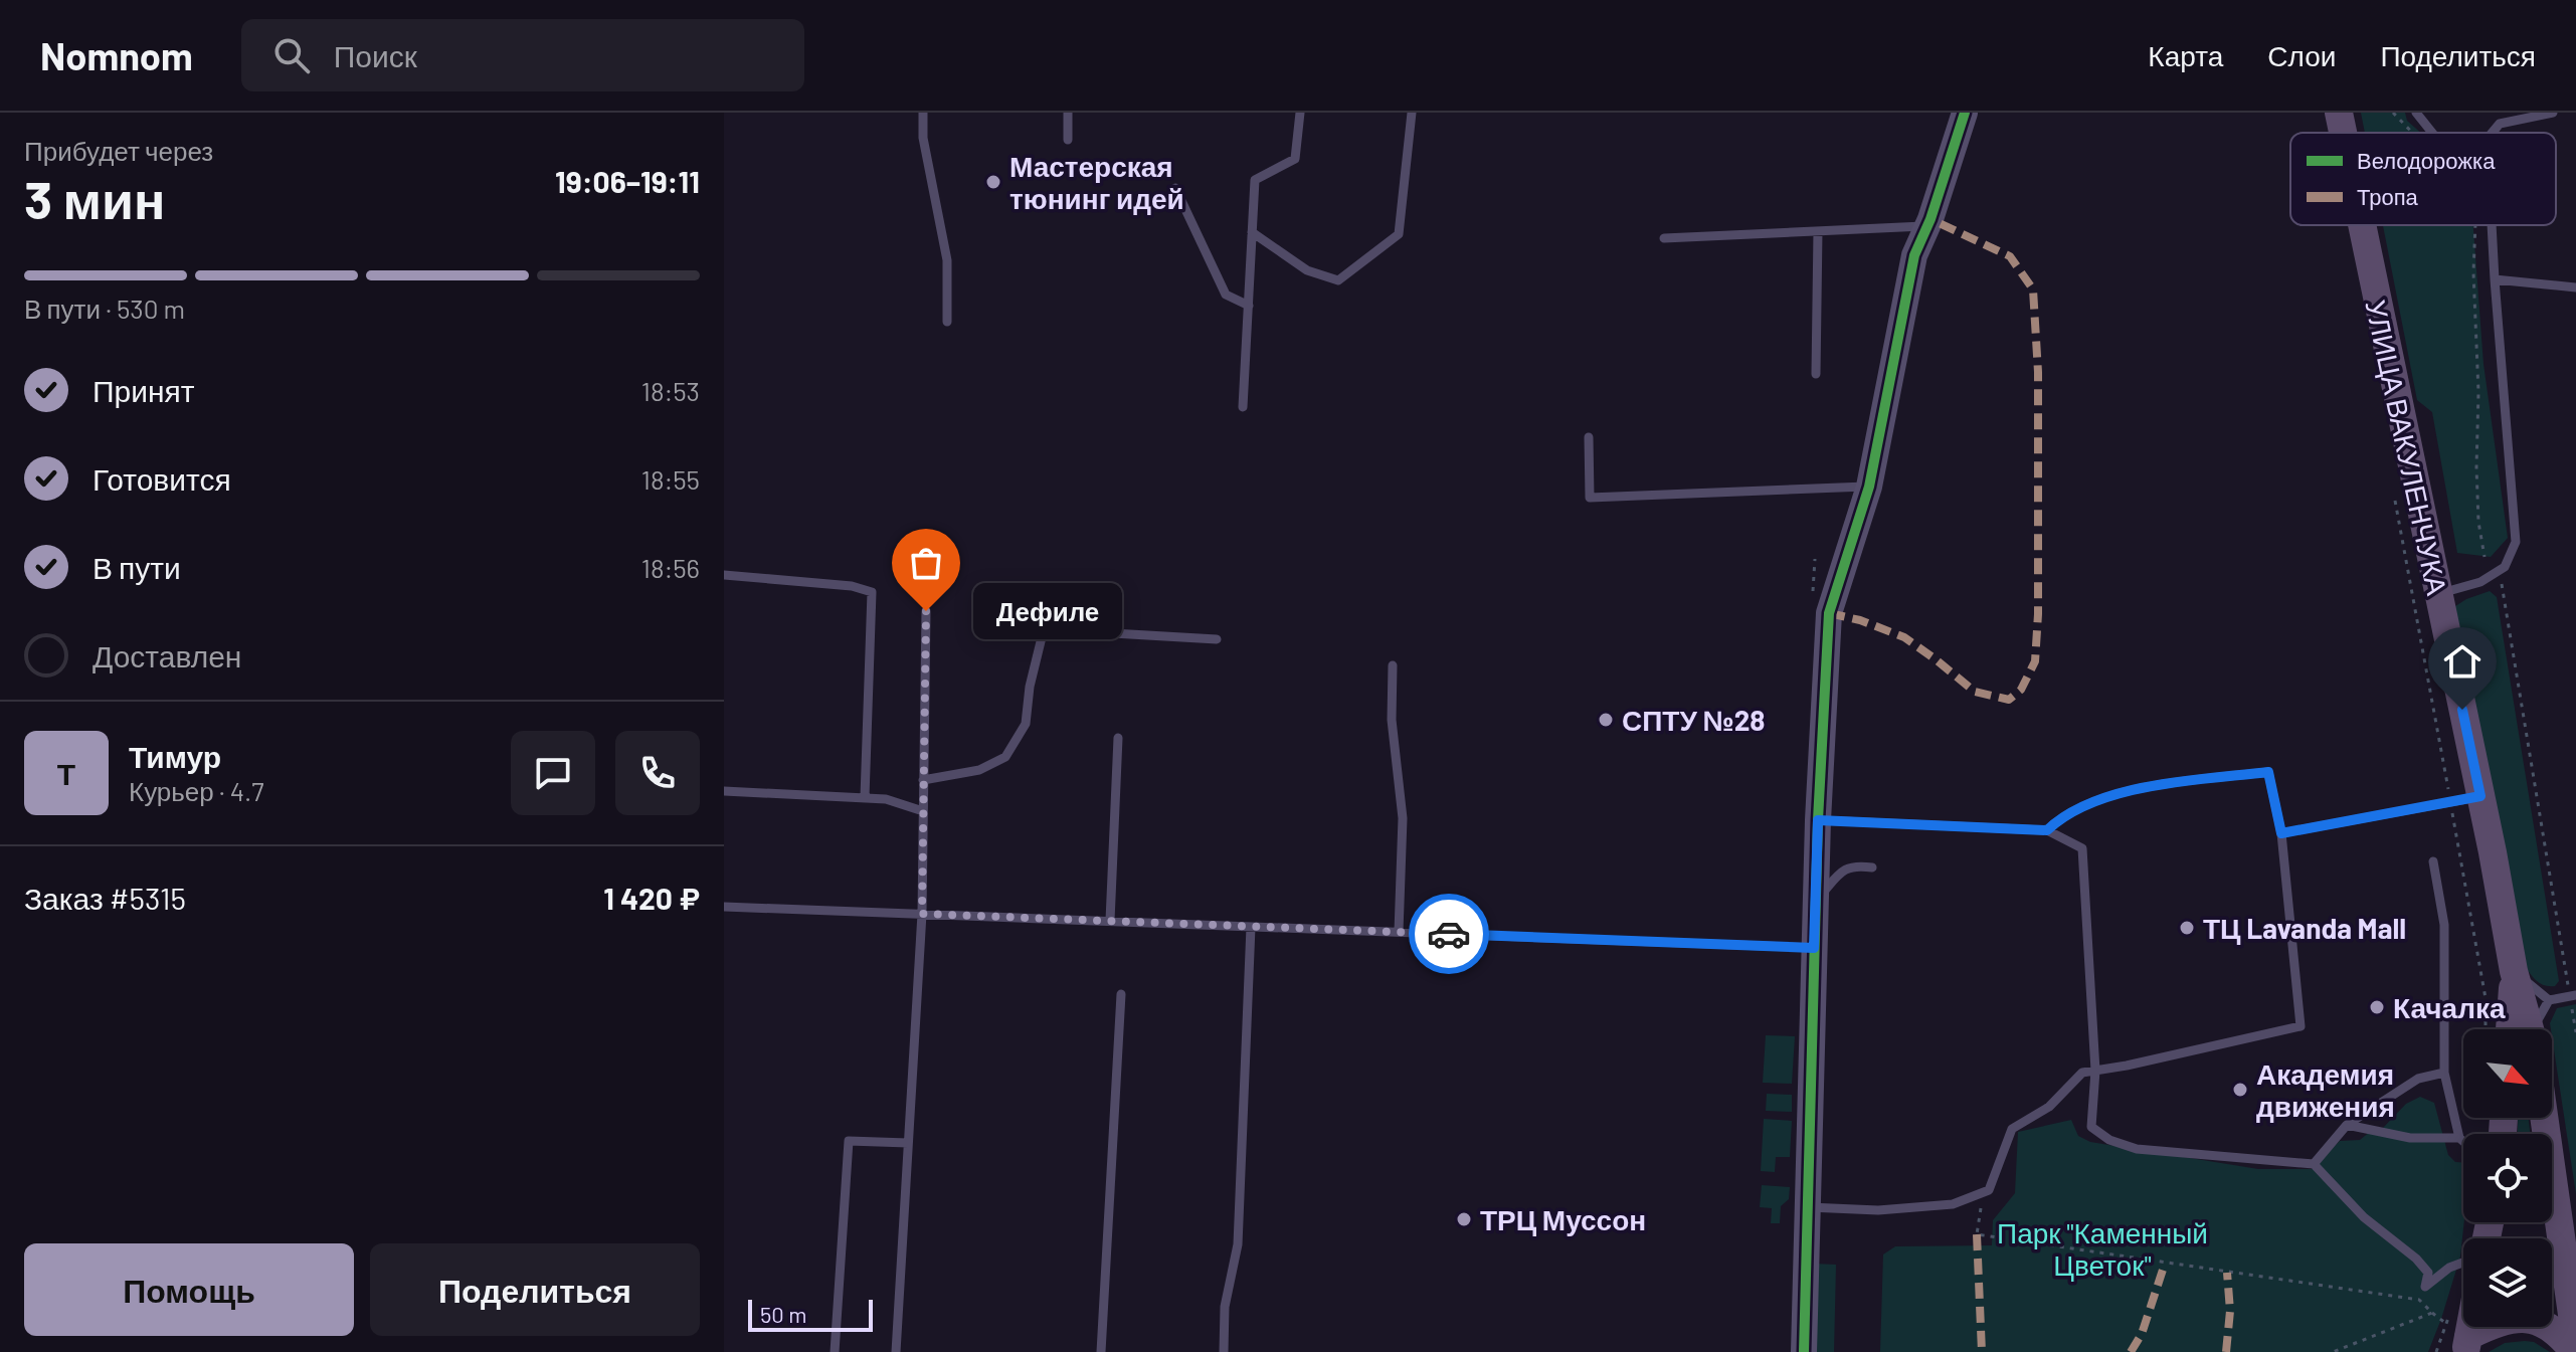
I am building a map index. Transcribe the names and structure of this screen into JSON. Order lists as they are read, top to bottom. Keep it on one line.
{"streets":{"main road":["УЛИЦА ВАКУЛЕНЧУКА"]},"parks":["Парк \"Каменный Цветок\""],"places":["Мастерская тюнинг идей","Дефиле","СПТУ №28","ТЦ Lavanda Mall","Качалка","Академия движения","ТРЦ Муссон"],"legend":["Велодорожка","Тропа"],"scale_bar":"50 m","north":"bottom right","page":{"header":"Nomnom","search":"Поиск","nav":["Карта","Слои","Поделиться"],"heading":["3 мин","Прибудет через","19:06–19:11"],"panel":["Тимур","Курьер · 4.7","Заказ #5315","1 420 ₽"],"bar":"В пути · 530 m","list":[["Принят","18:53"],["Готовится","18:55"],["В пути","18:56"],"Доставлен"],"bubble":"Дефиле","round":"Т","buttons":["Помощь","Поделиться"],"scale":"50 m"}}
